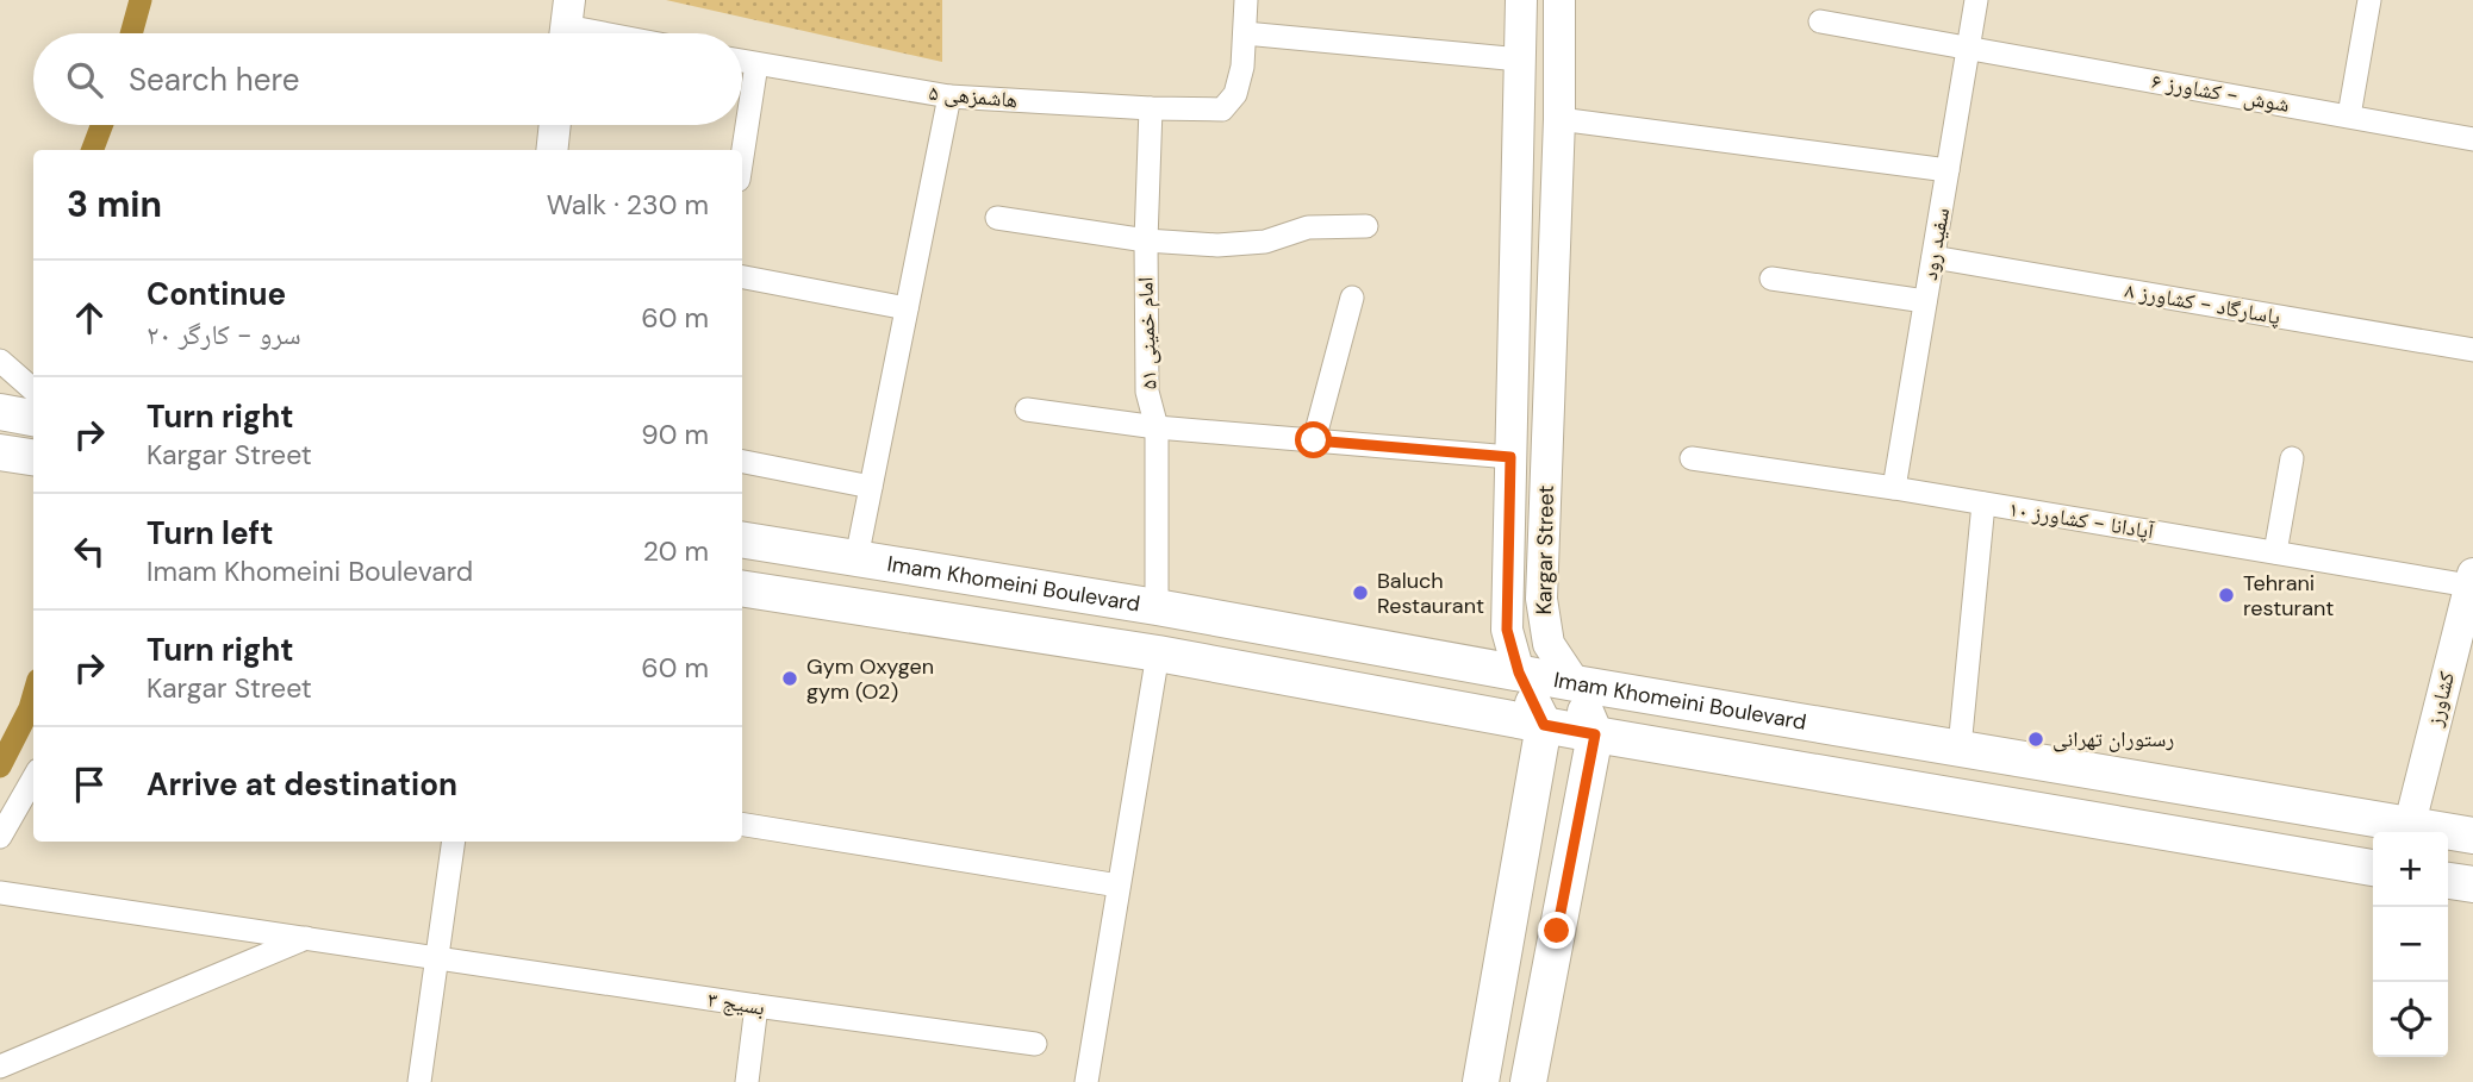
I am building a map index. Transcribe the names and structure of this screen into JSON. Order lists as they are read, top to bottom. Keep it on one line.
{"streets":{"main road":["Kargar Street","Imam Khomeini Boulevard","کشاورز"],"street":["شوش - کشاورز ۶","هاشمزهی ۵","سفید رود","پاسارگاد - کشاورز ۸","امام خمینی ۵۱","آپادانا - کشاورز ۱۰","بسیج ۳"]},"crossings":[["شوش - کشاورز ۶","سفید رود"],["هاشمزهی ۵","امام خمینی ۵۱"],["سفید رود","پاسارگاد - کشاورز ۸"],["سفید رود","آپادانا - کشاورز ۱۰"],["امام خمینی ۵۱","Imam Khomeini Boulevard"],["آپادانا - کشاورز ۱۰","کشاورز"],["Kargar Street","Imam Khomeini Boulevard"],["Imam Khomeini Boulevard","کشاورز"]],"places":["Baluch Restaurant","Tehrani resturant","Gym Oxygen gym (O2)","رستوران تهرانی"],"page":{"search":"Search here","heading":["3 min","Walk · 230 m"],"list":[["Continue","سرو - کارگر ۲۰","60 m"],["Turn right","Kargar Street","90 m"],["Turn left","Imam Khomeini Boulevard","20 m"],["Turn right","Kargar Street","60 m"],"Arrive at destination"],"map_buttons":["+","−"]}}
